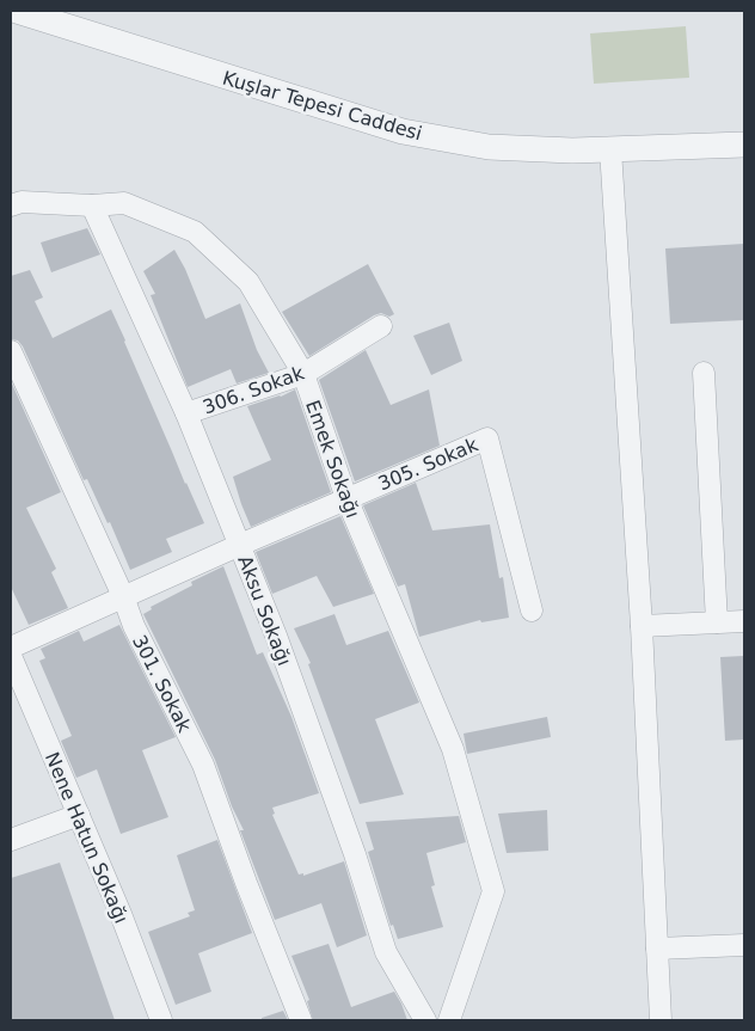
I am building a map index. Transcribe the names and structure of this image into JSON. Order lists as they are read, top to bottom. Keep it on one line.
{"streets":{"street":["Kuşlar Tepesi Caddesi","306. Sokak","Emek Sokağı","305. Sokak","Aksu Sokağı","301. Sokak","Nene Hatun Sokağı"]},"crossings":[["306. Sokak","Emek Sokağı"],["306. Sokak","Aksu Sokağı"],["Emek Sokağı","305. Sokak"],["Emek Sokağı","Aksu Sokağı"],["305. Sokak","Aksu Sokağı"],["305. Sokak","301. Sokak"]]}
